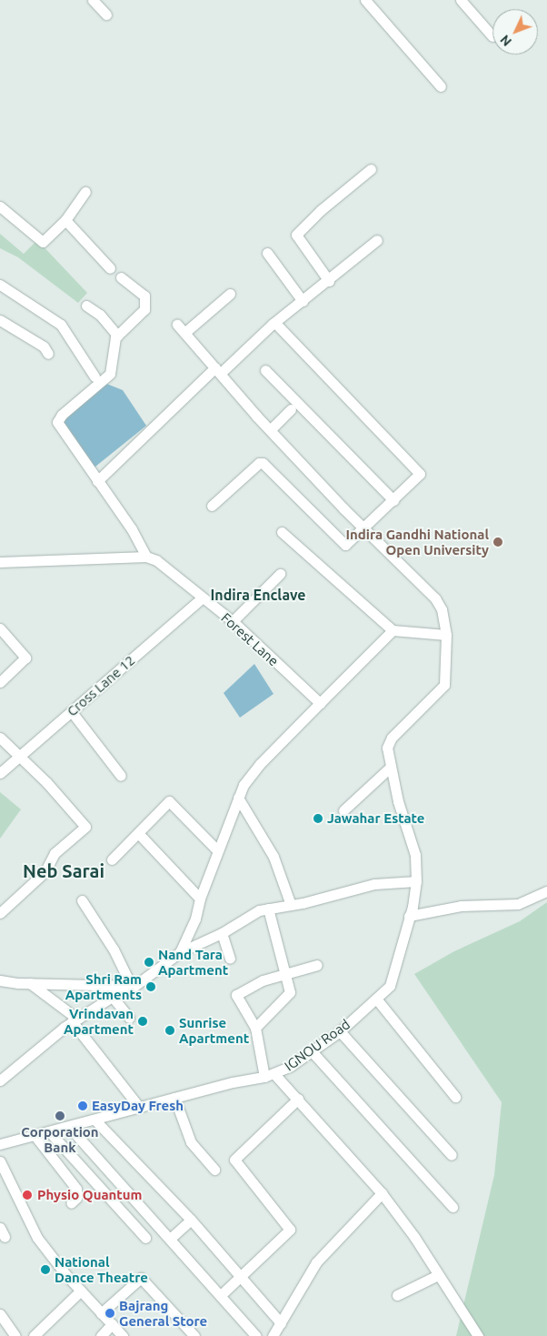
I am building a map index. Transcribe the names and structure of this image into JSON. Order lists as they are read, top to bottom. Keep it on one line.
{"streets":{"street":["Forest Lane","Cross Lane 12","IGNOU Road"]},"crossings":[["Forest Lane","Cross Lane 12"]],"districts":["Indira Enclave","Neb Sarai"],"places":["Indira Gandhi National Open University","Jawahar Estate","Nand Tara Apartment","Shri Ram Apartments","Vrindavan Apartment","Sunrise Apartment","EasyDay Fresh","Corporation Bank","Physio Quantum","National Dance Theatre","Bajrang General Store"],"north":"bottom left"}
